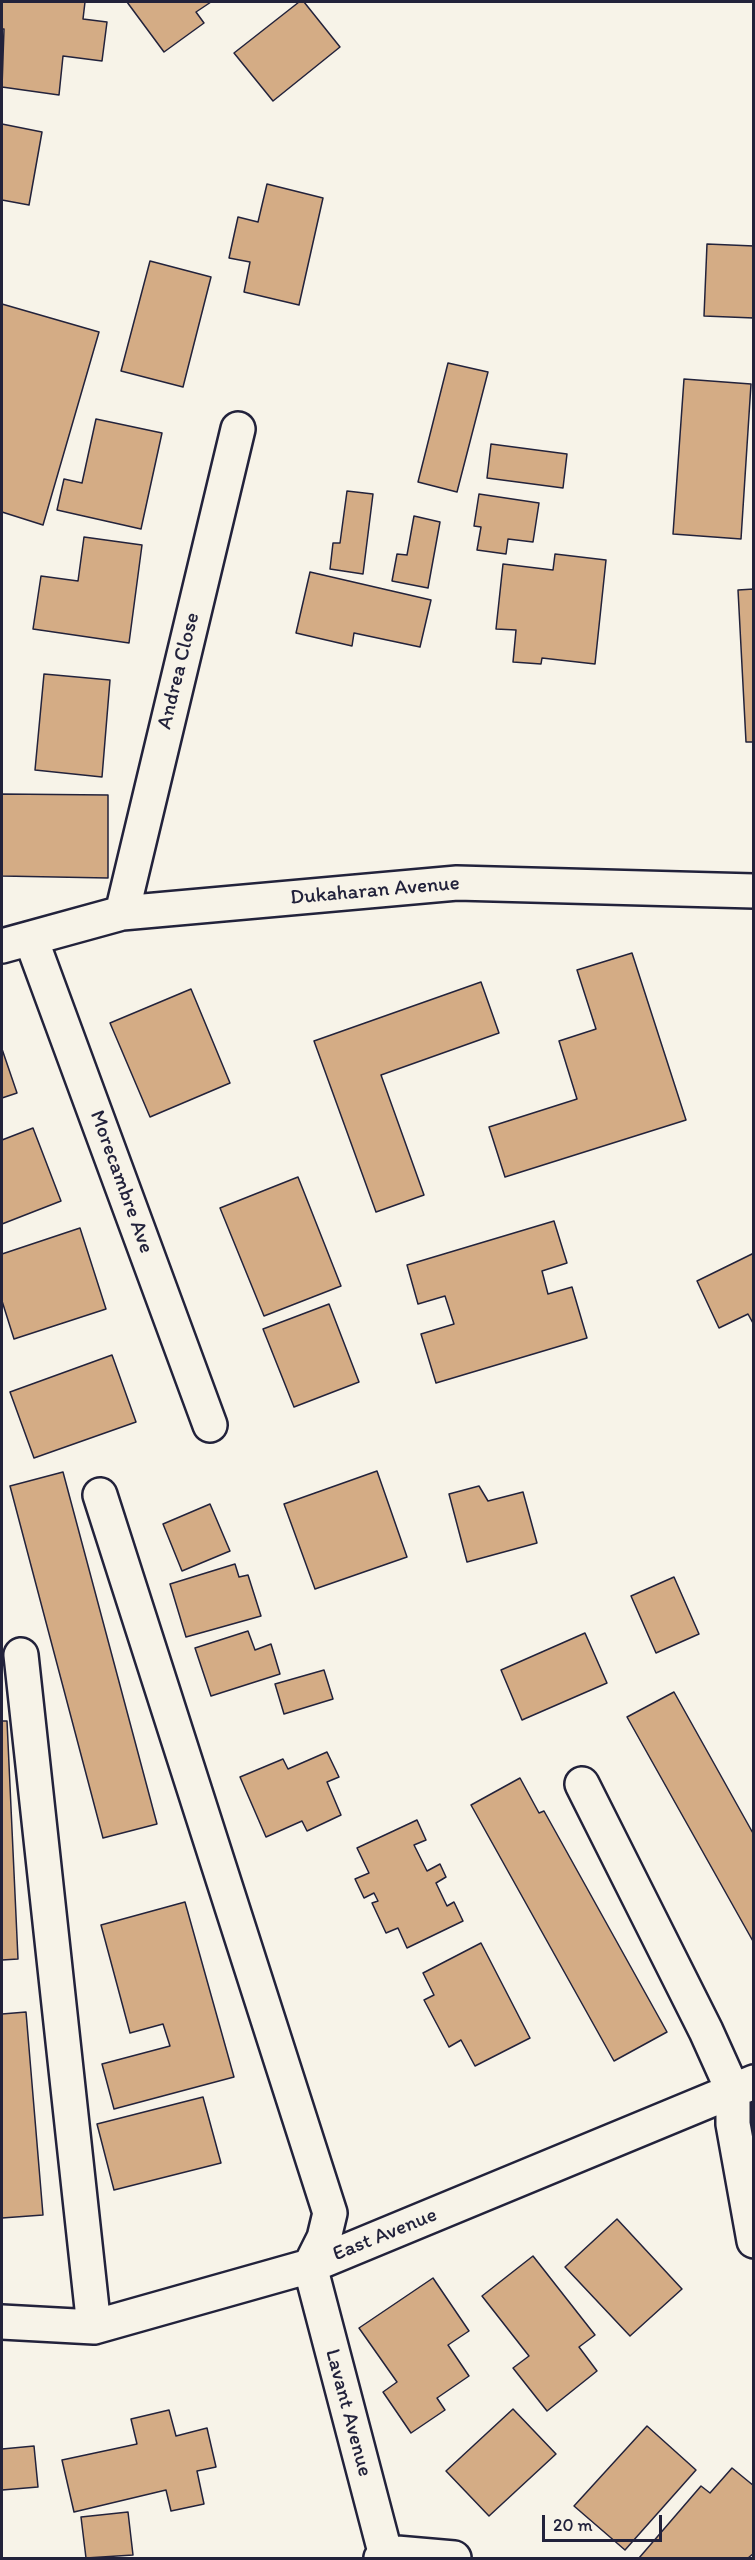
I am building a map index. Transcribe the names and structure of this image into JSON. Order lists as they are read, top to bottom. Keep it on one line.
{"streets":{"street":["Andrea Close","Dukaharan Avenue","Morecambre Ave","East Avenue","Lavant Avenue"]},"crossings":[["Andrea Close","Dukaharan Avenue"],["Dukaharan Avenue","Morecambre Ave"],["East Avenue","Lavant Avenue"]],"scale_bar":"20 m"}
